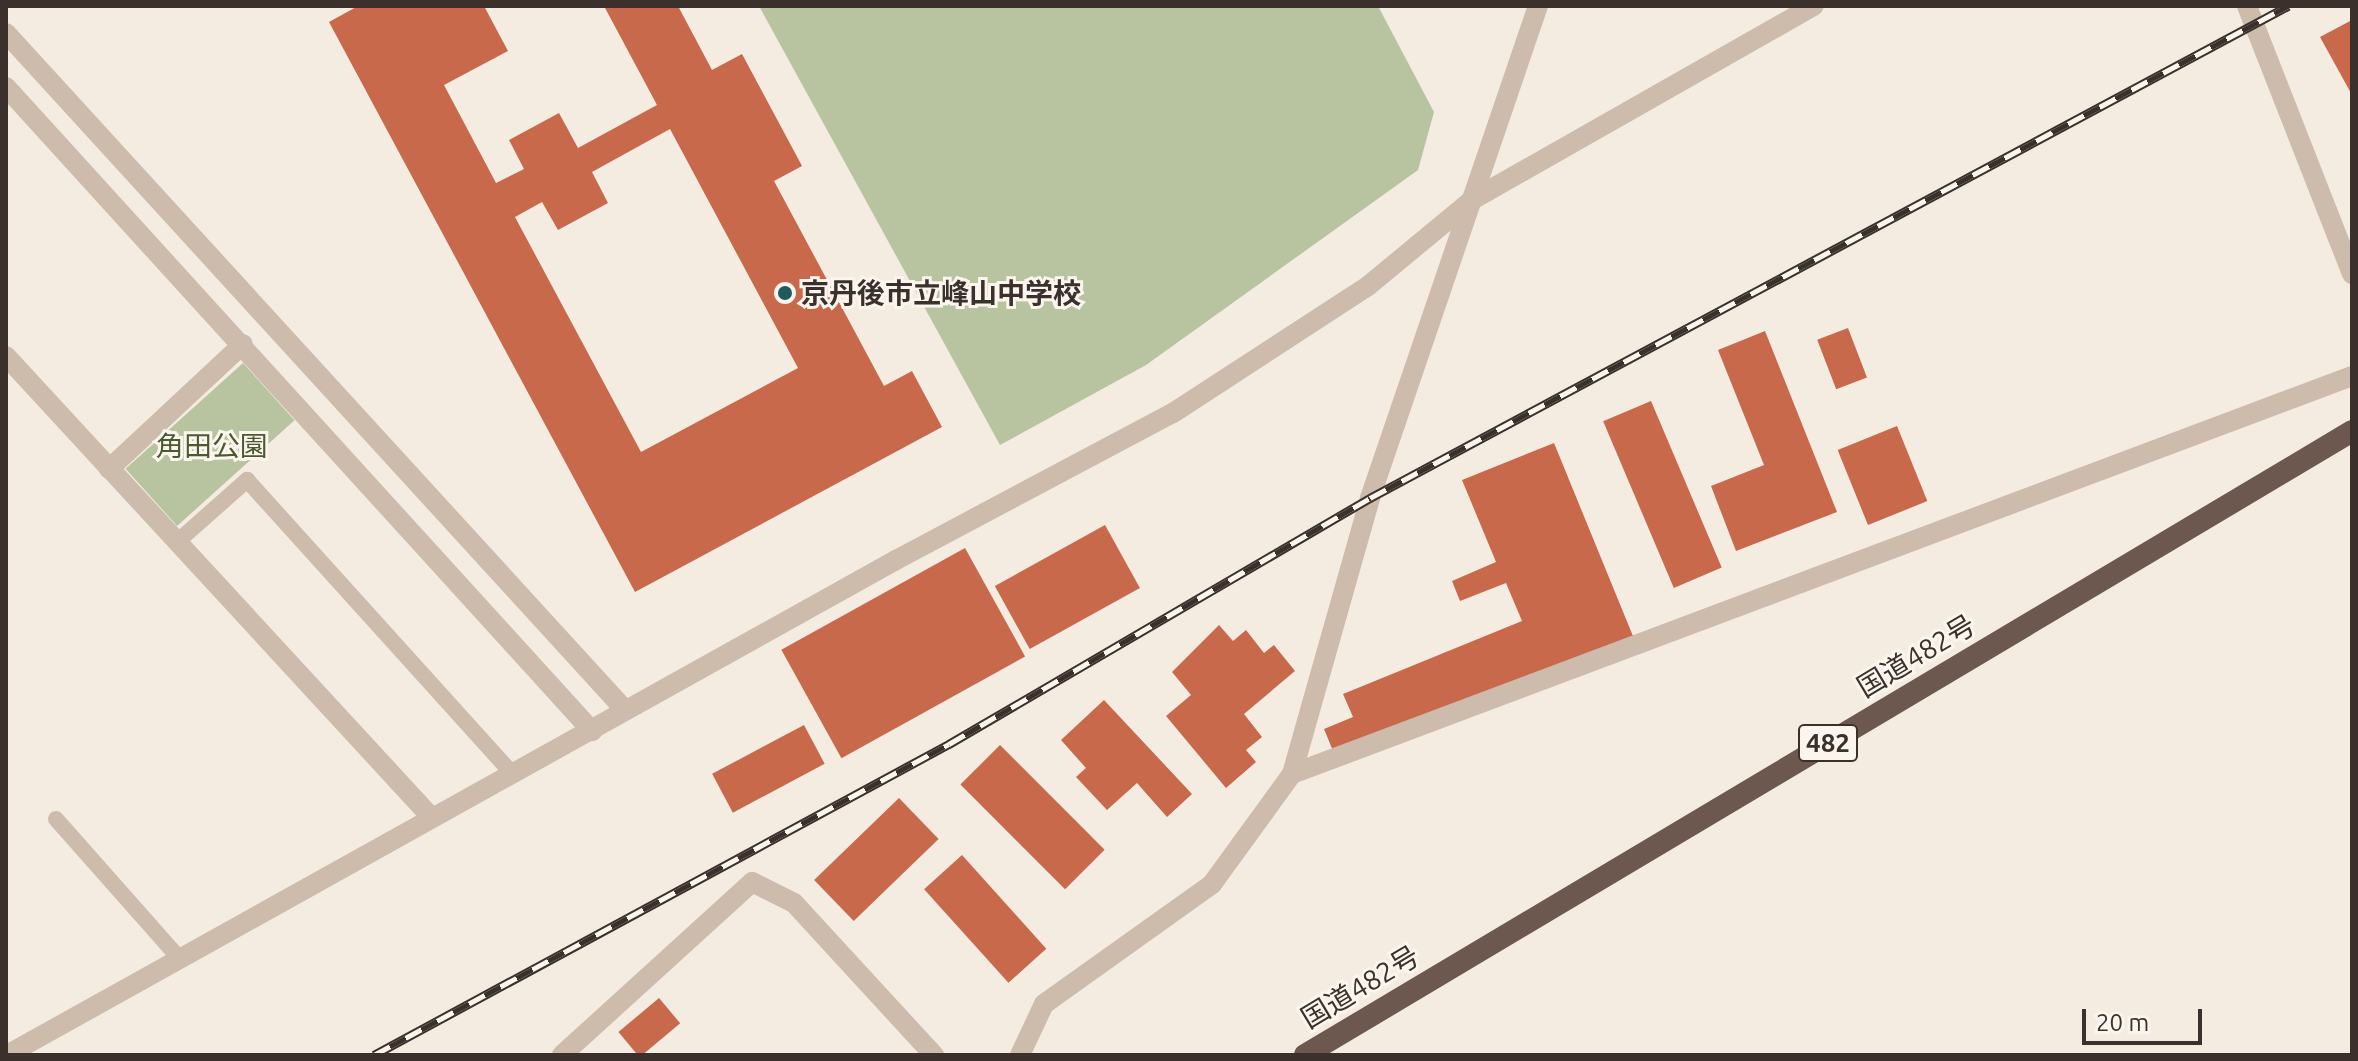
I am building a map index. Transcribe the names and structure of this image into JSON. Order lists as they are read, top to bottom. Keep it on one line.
{"streets":{"highway":["国道482号","482"]},"parks":["角田公園"],"places":["京丹後市立峰山中学校"],"scale_bar":"20 m"}
